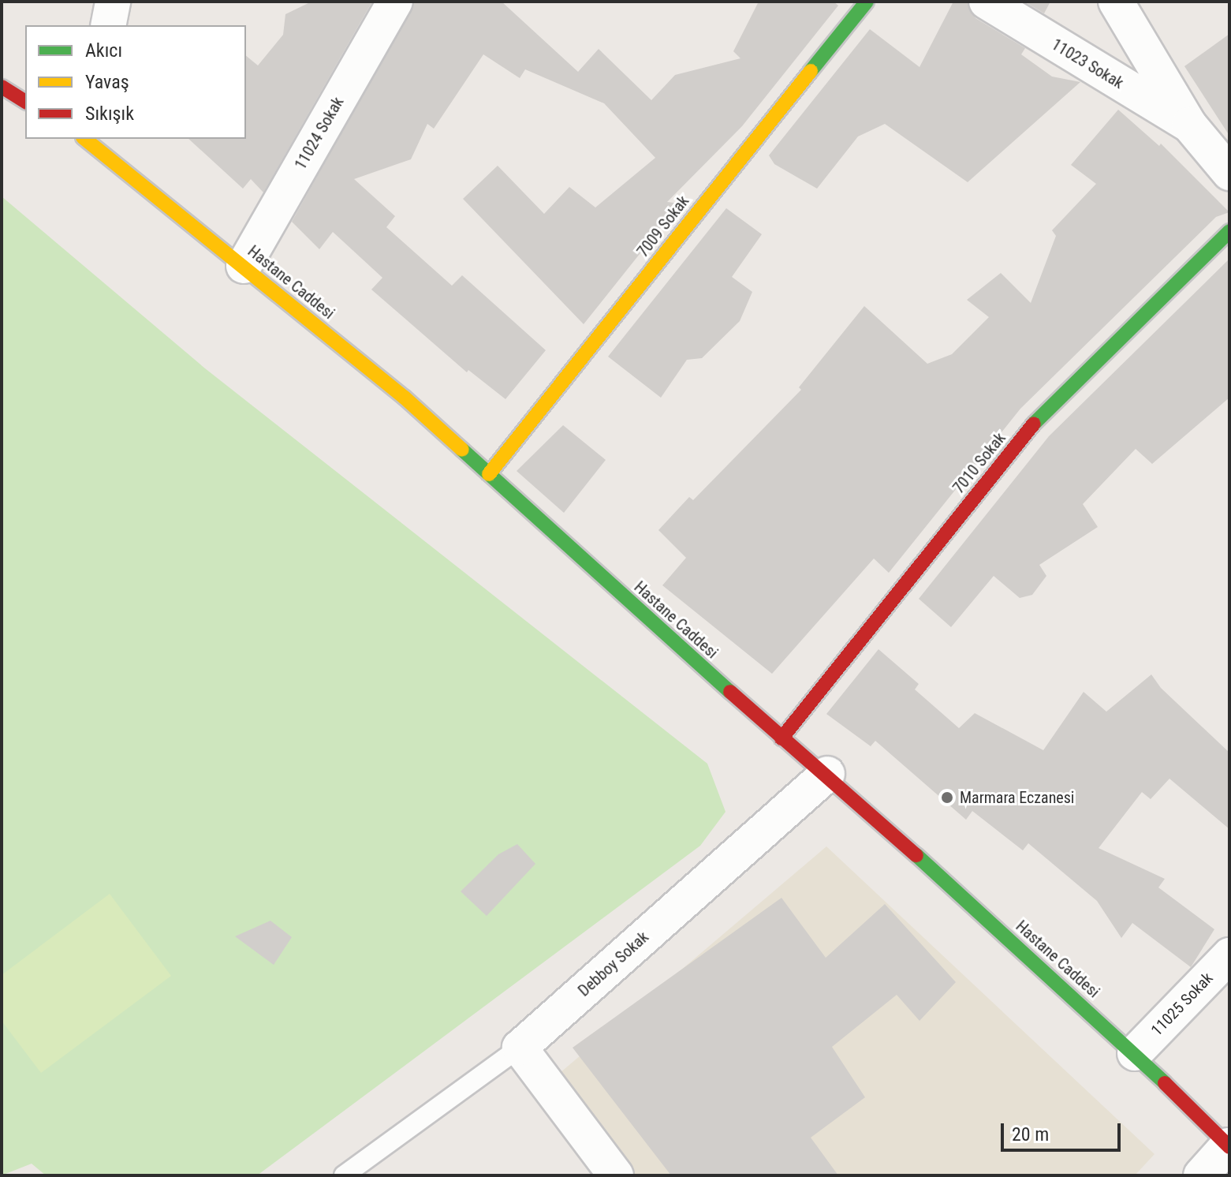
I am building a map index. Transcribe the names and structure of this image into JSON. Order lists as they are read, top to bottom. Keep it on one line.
{"streets":{"street":["11023 Sokak","11024 Sokak","7009 Sokak","Hastane Caddesi","7010 Sokak","Debboy Sokak","11025 Sokak"]},"crossings":[["11024 Sokak","Hastane Caddesi"],["7009 Sokak","Hastane Caddesi"],["Hastane Caddesi","7010 Sokak"],["Hastane Caddesi","Debboy Sokak"],["Hastane Caddesi","11025 Sokak"]],"places":["Marmara Eczanesi"],"legend":["Akıcı","Yavaş","Sıkışık"],"scale_bar":"20 m"}
